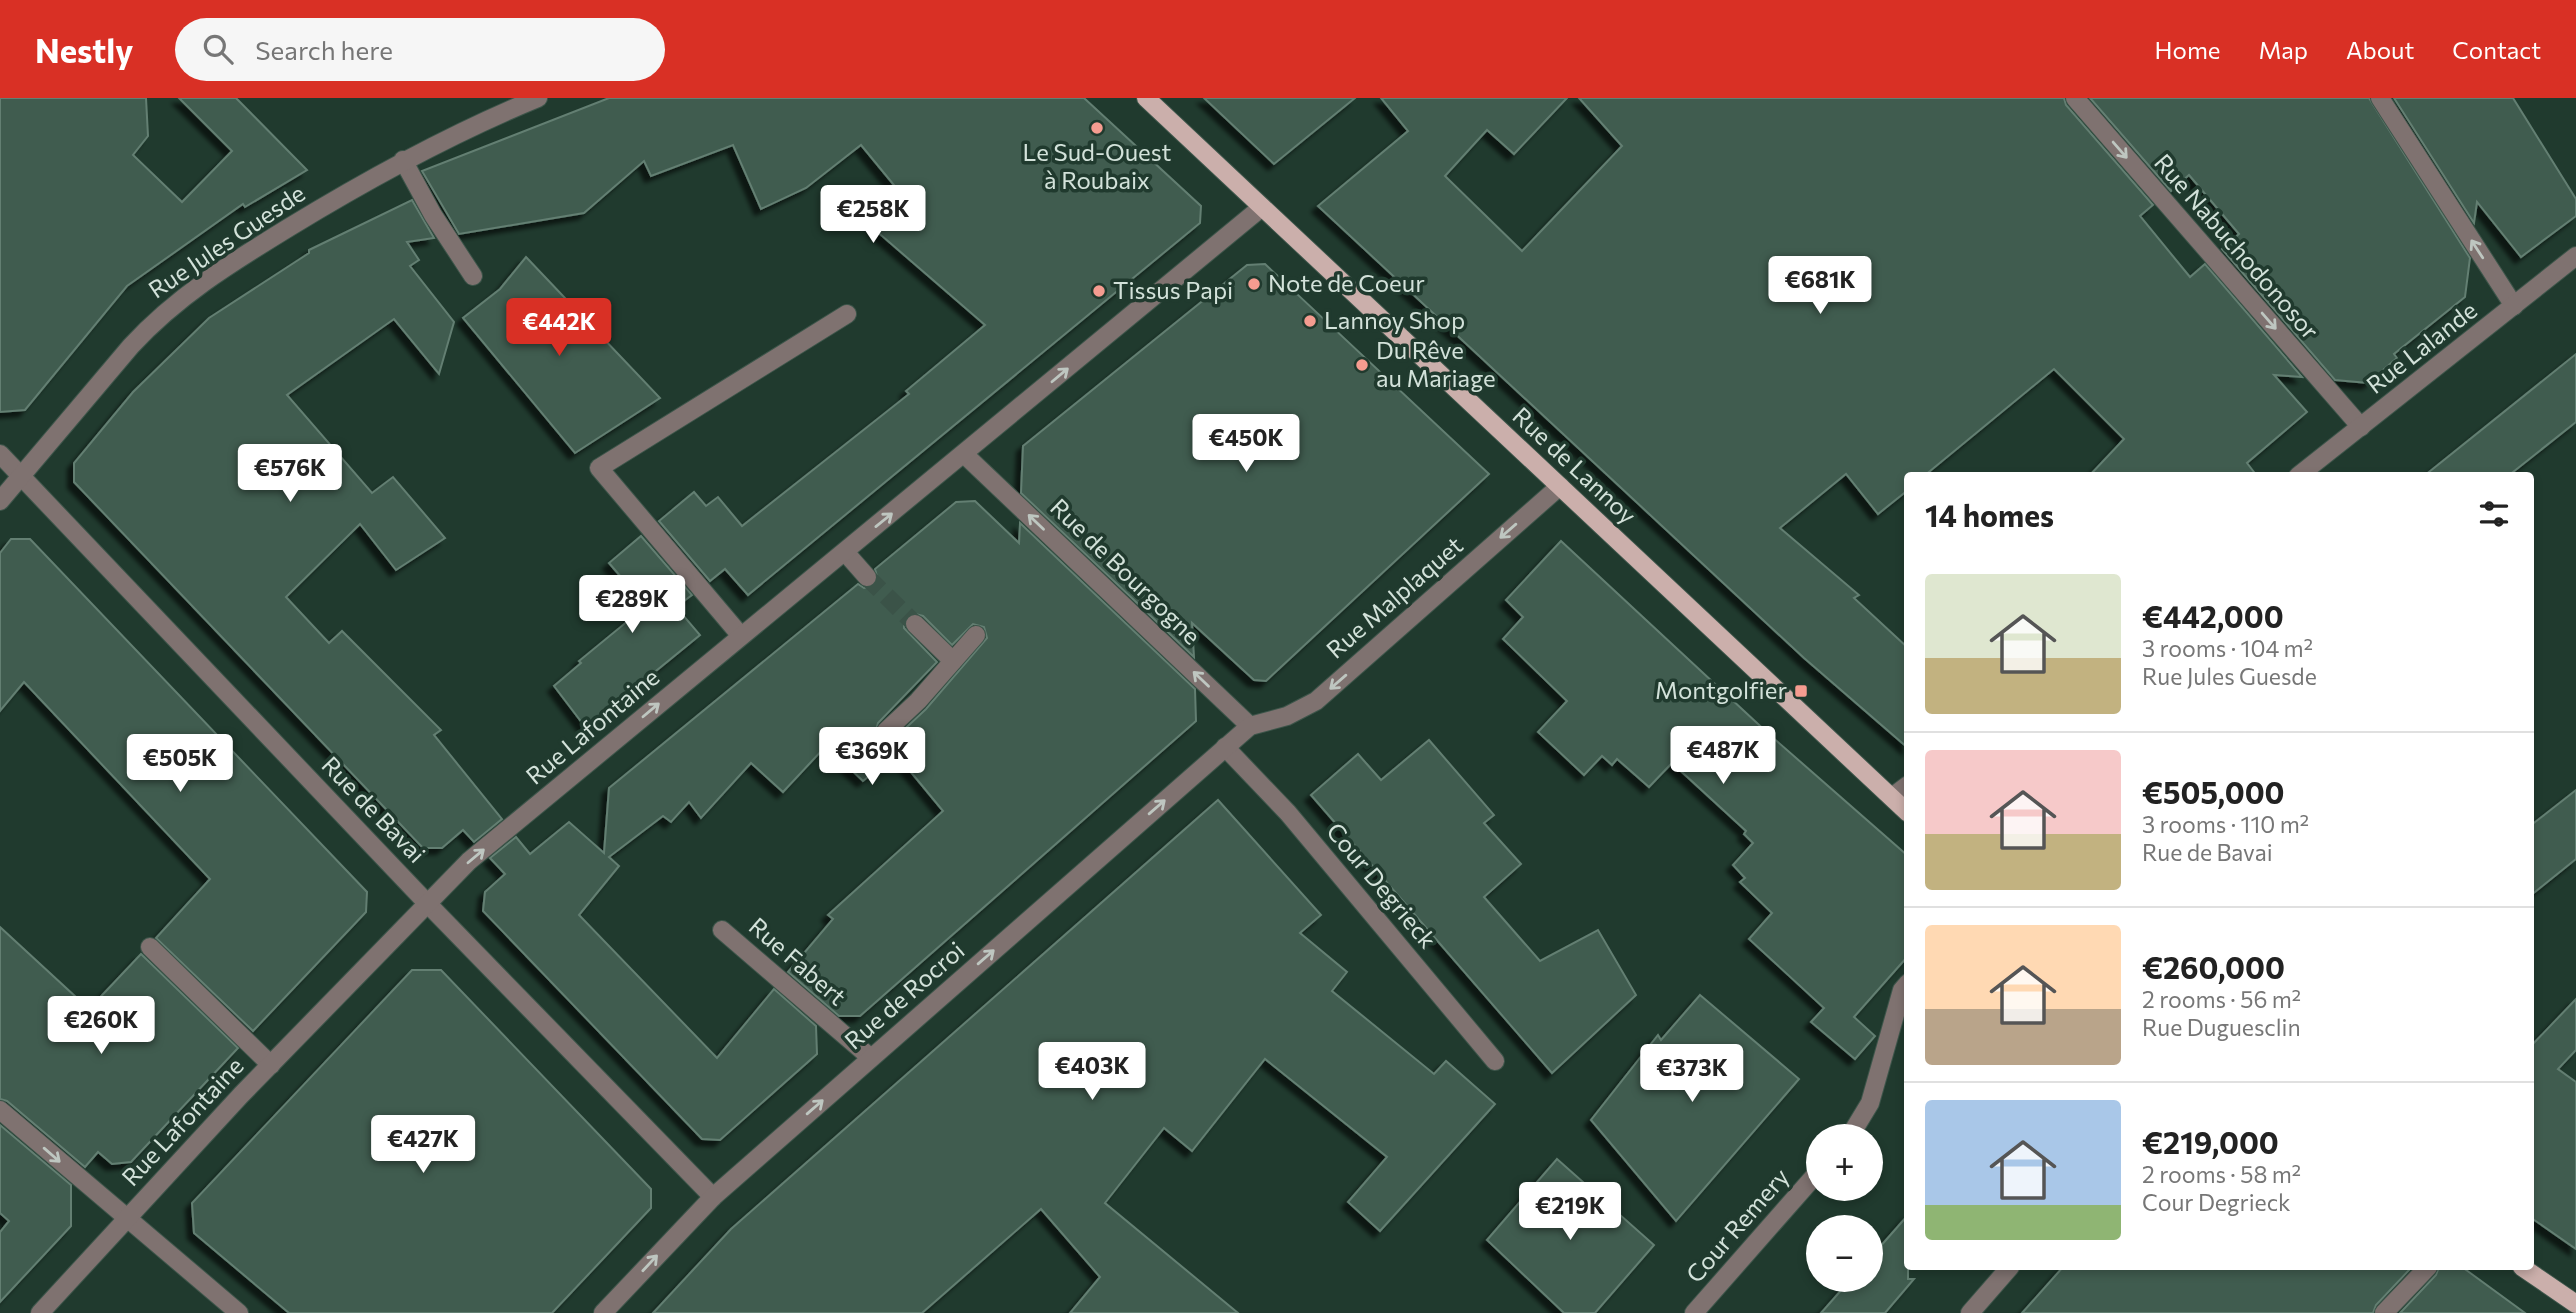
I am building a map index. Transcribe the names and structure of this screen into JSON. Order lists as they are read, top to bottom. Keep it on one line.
{"streets":{"main road":["Rue de Lannoy"],"street":["Rue Jules Guesde","Rue Nabuchodonosor","Rue Lalande","Rue de Bourgogne","Rue Malplaquet","Rue Lafontaine","Rue de Bavai","Cour Degrieck","Rue Fabert","Rue de Rocroi","Cour Remery"]},"crossings":[["Rue Jules Guesde","Rue de Bavai"],["Rue Nabuchodonosor","Rue Lalande"],["Rue de Lannoy","Rue Malplaquet"],["Rue de Lannoy","Rue Lafontaine"],["Rue de Bourgogne","Rue Malplaquet"],["Rue de Bourgogne","Rue Lafontaine"],["Rue de Bourgogne","Rue de Rocroi"],["Rue Malplaquet","Rue de Rocroi"],["Rue Lafontaine","Rue de Bavai"],["Rue de Bavai","Rue de Rocroi"],["Cour Degrieck","Rue de Rocroi"],["Rue Fabert","Rue de Rocroi"]],"one_way":["Rue Nabuchodonosor","Rue de Bourgogne","Rue Malplaquet","Rue Lafontaine","Rue de Rocroi"],"places":{"other":["Le Sud-Ouest à Roubaix","Note de Coeur","Tissus Papi","Lannoy Shop","Du Rêve au Mariage"],"transit":["Montgolfier"]},"page":{"header":"Nestly","search":"Search here","nav":["Home","Map","About","Contact"],"price":["€258K","€681K","€442K","€450K","€576K","€289K","€487K","€369K","€505K","€260K","€403K","€373K","€427K","€219K"],"heading":"14 homes","list":[{"name":"€442,000","note":"3 rooms · 104 m² · Rue Jules Guesde"},{"name":"€505,000","note":"3 rooms · 110 m² · Rue de Bavai"},{"name":"€260,000","note":"2 rooms · 56 m² · Rue Duguesclin"},{"name":"€219,000","note":"2 rooms · 58 m² · Cour Degrieck"}],"map_buttons":["+","−"]}}
